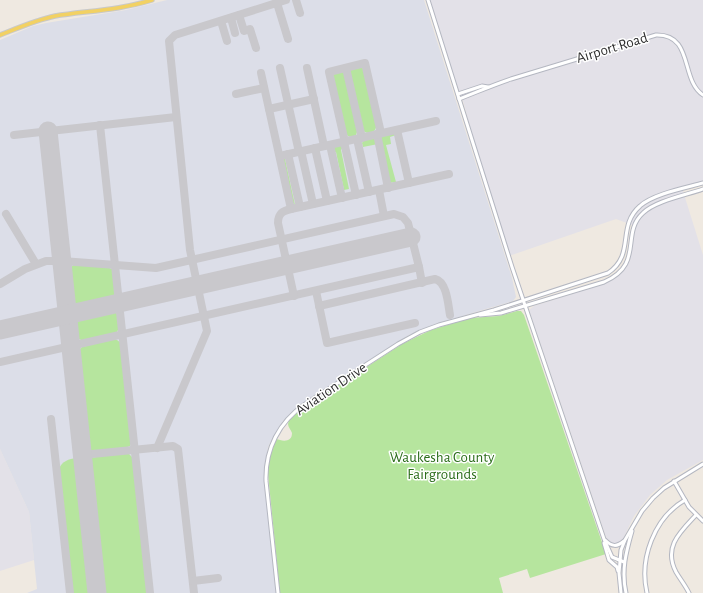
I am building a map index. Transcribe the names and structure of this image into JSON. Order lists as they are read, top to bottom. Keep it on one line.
{"streets":{"street":["Airport Road","Aviation Drive"]},"parks":["Waukesha County Fairgrounds"]}
